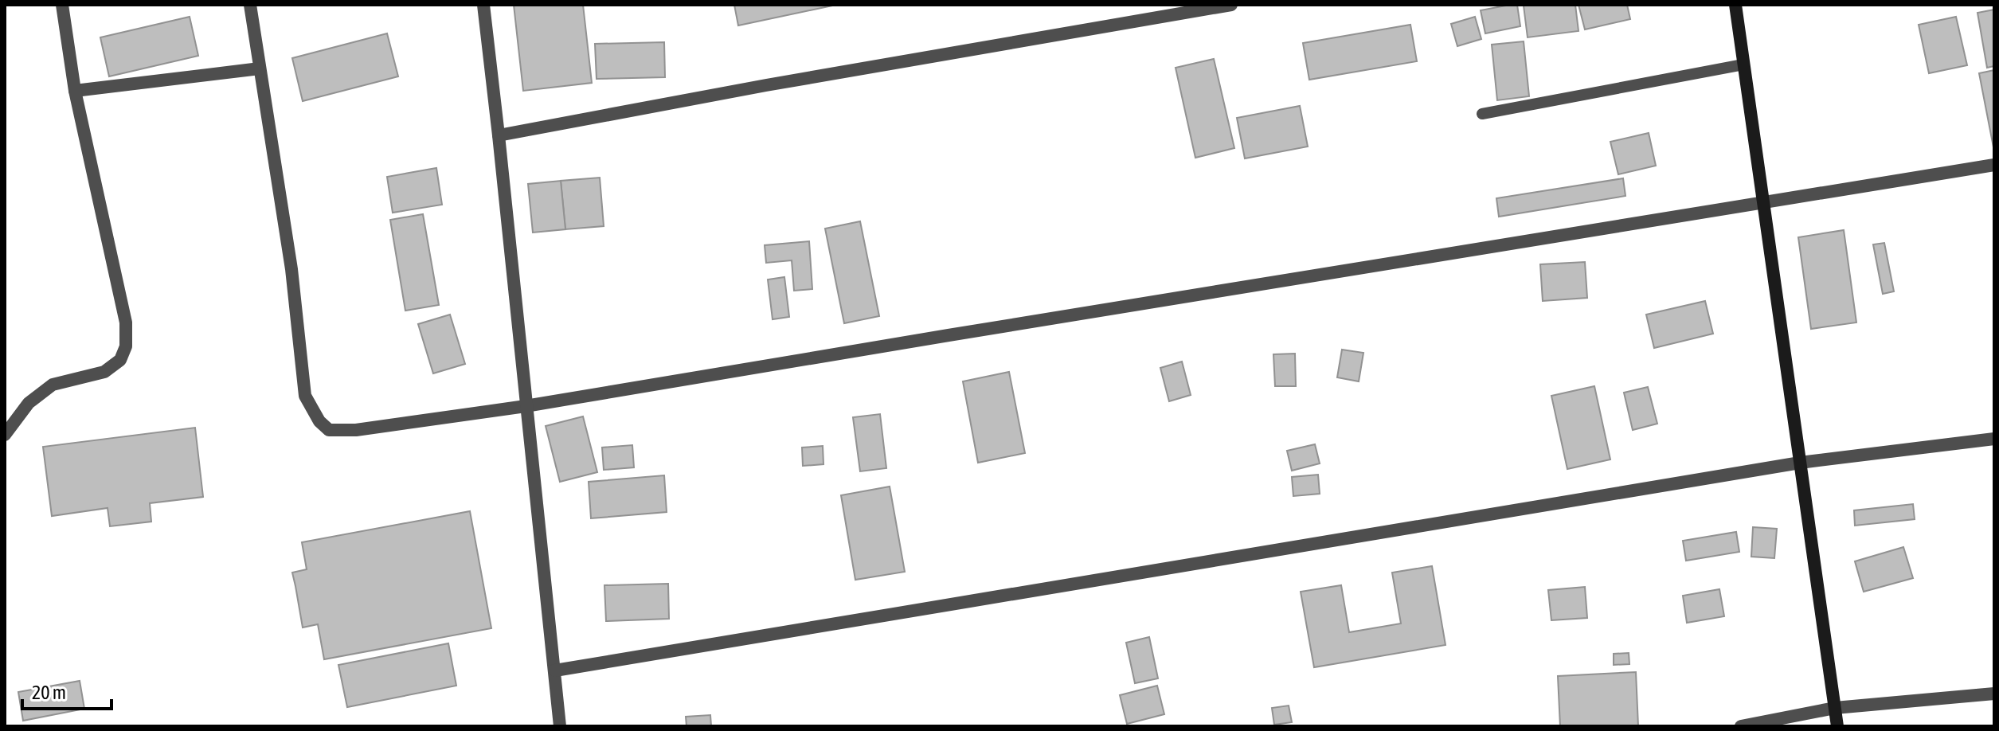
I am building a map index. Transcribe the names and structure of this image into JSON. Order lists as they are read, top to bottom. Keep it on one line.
{"scale_bar":"20 m"}
